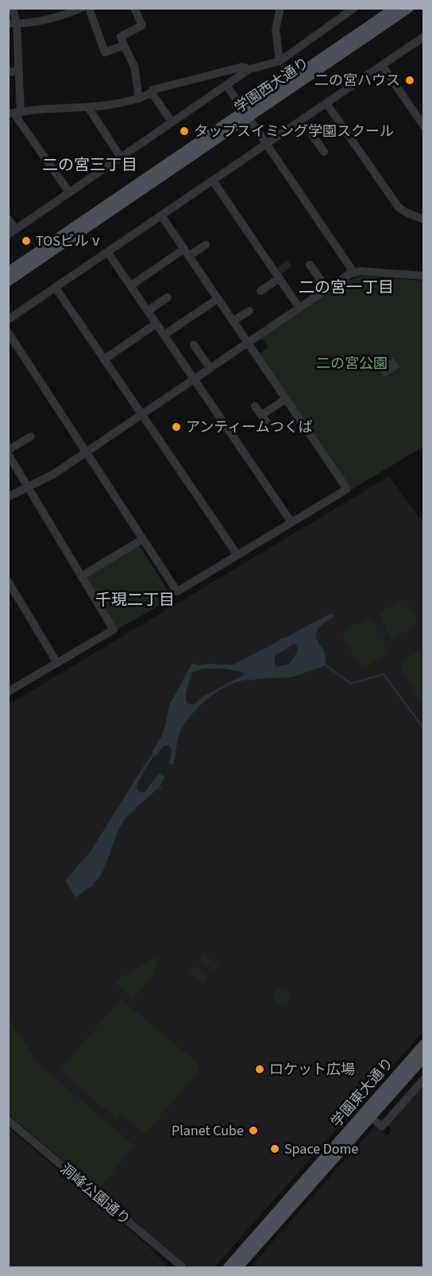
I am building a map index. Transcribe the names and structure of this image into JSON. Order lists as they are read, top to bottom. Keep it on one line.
{"streets":{"main road":["学園西大通り","学園東大通り"],"street":["洞峰公園通り"]},"districts":["二の宮三丁目","二の宮一丁目","千現二丁目"],"parks":["二の宮公園"],"places":["二の宮ハウス","タップスイミング学園スクール","TOSビルⅴ","アンティームつくば","ロケット広場","Planet Cube","Space Dome"]}
